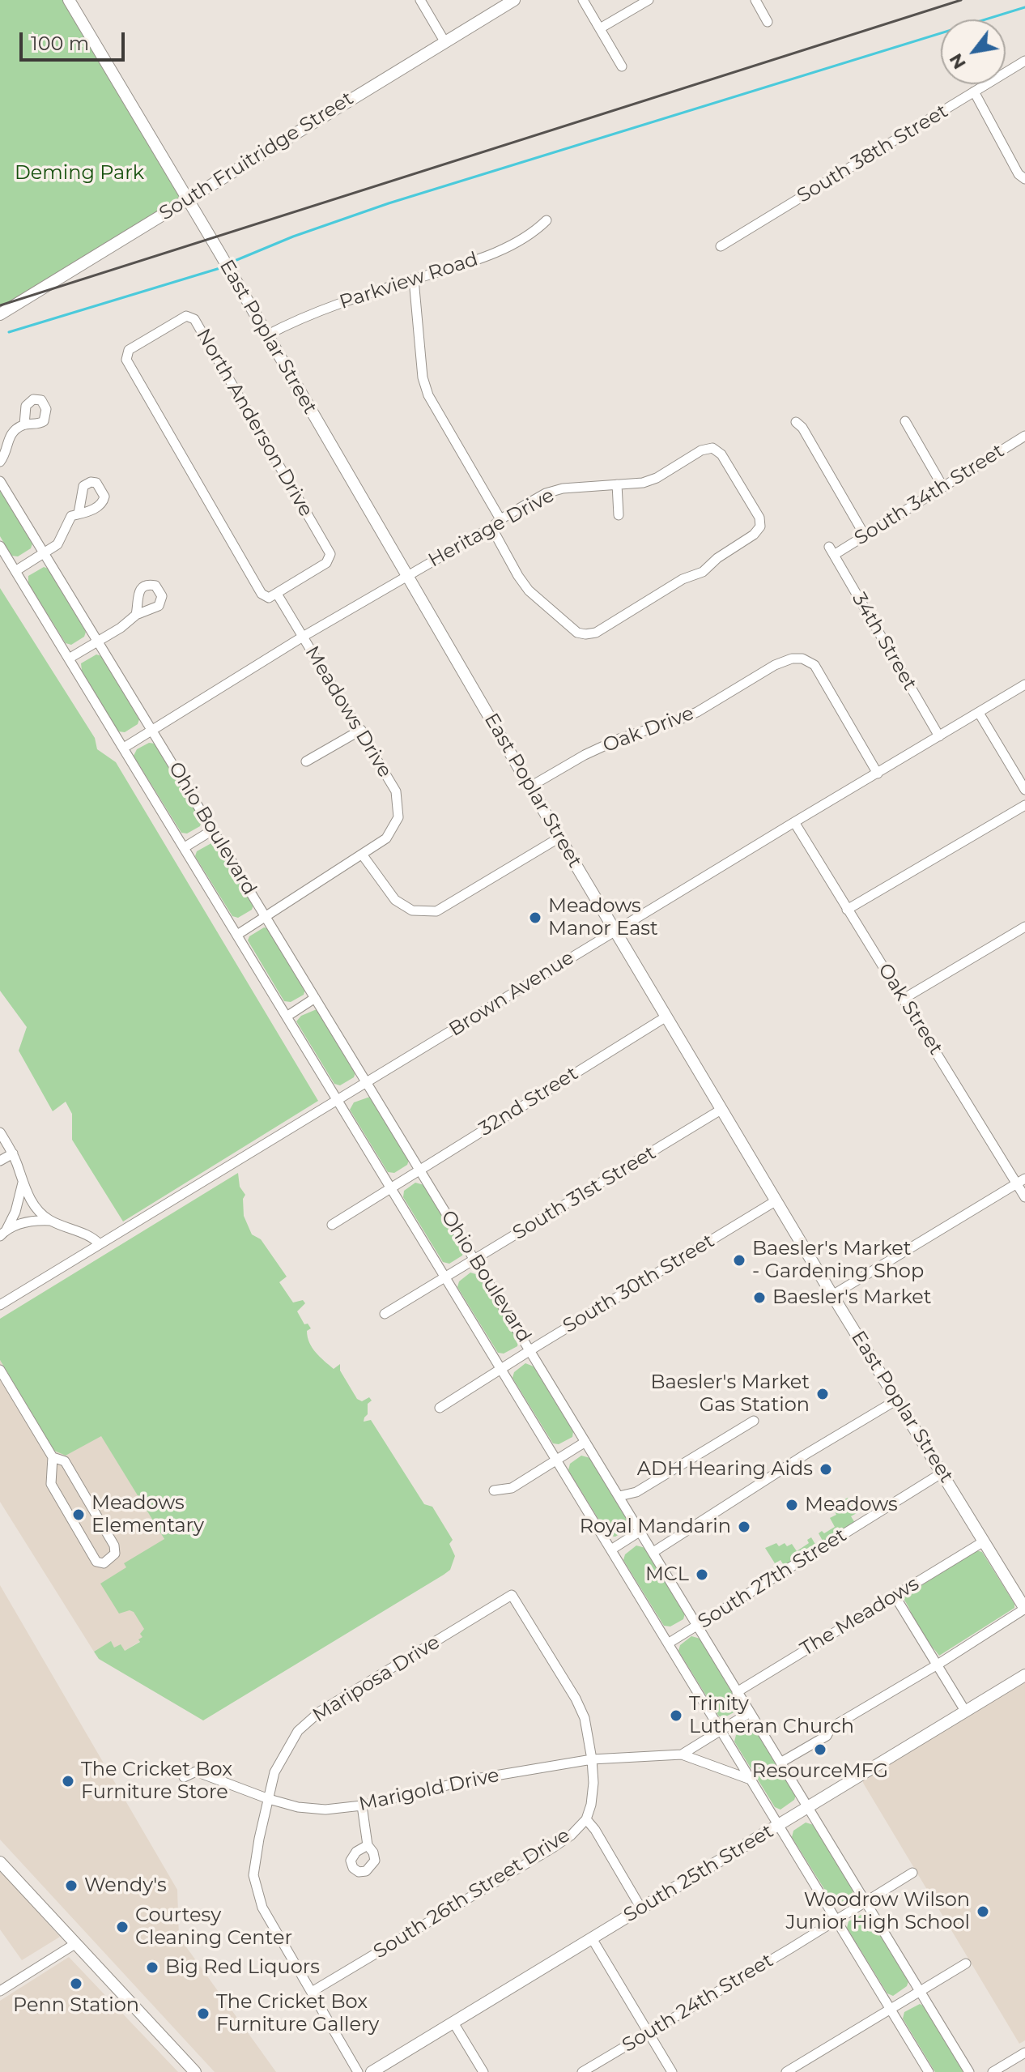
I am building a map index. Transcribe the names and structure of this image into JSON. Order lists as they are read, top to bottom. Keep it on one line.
{"streets":{"main road":["South Fruitridge Street","East Poplar Street","South 25th Street"],"street":["South 38th Street","Parkview Road","North Anderson Drive","South 34th Street","Heritage Drive","34th Street","Meadows Drive","Oak Drive","Ohio Boulevard","Brown Avenue","Oak Street","32nd Street","South 31st Street","South 30th Street","South 27th Street","The Meadows","Mariposa Drive","Marigold Drive","South 26th Street Drive","South 24th Street"]},"crossings":[["South Fruitridge Street","East Poplar Street"],["Parkview Road","East Poplar Street"],["East Poplar Street","Heritage Drive"],["East Poplar Street","Oak Drive"],["East Poplar Street","Brown Avenue"],["East Poplar Street","32nd Street"],["East Poplar Street","South 31st Street"],["East Poplar Street","South 30th Street"],["East Poplar Street","South 27th Street"],["East Poplar Street","The Meadows"],["North Anderson Drive","Heritage Drive"],["North Anderson Drive","Meadows Drive"],["South 34th Street","34th Street"],["Heritage Drive","Meadows Drive"],["Heritage Drive","Ohio Boulevard"],["34th Street","Brown Avenue"],["Meadows Drive","Ohio Boulevard"],["Oak Drive","Brown Avenue"],["Ohio Boulevard","Brown Avenue"],["Ohio Boulevard","32nd Street"],["Ohio Boulevard","South 31st Street"],["Ohio Boulevard","South 30th Street"],["Ohio Boulevard","South 27th Street"],["Ohio Boulevard","The Meadows"],["Ohio Boulevard","Marigold Drive"],["Ohio Boulevard","South 25th Street"],["Ohio Boulevard","South 24th Street"],["Brown Avenue","Oak Street"],["Mariposa Drive","Marigold Drive"],["Mariposa Drive","South 26th Street Drive"],["Marigold Drive","South 26th Street Drive"]],"parks":["Deming Park"],"places":["Meadows Manor East","Baesler's Market - Gardening Shop","Baesler's Market","Baesler's Market Gas Station","ADH Hearing Aids","Meadows","Meadows Elementary","Royal Mandarin","MCL","Trinity Lutheran Church","ResourceMFG","The Cricket Box Furniture Store","Wendy's","Woodrow Wilson Junior High School","Courtesy Cleaning Center","Big Red Liquors","Penn Station","The Cricket Box Furniture Gallery"],"scale_bar":"100 m","north":"bottom left"}
